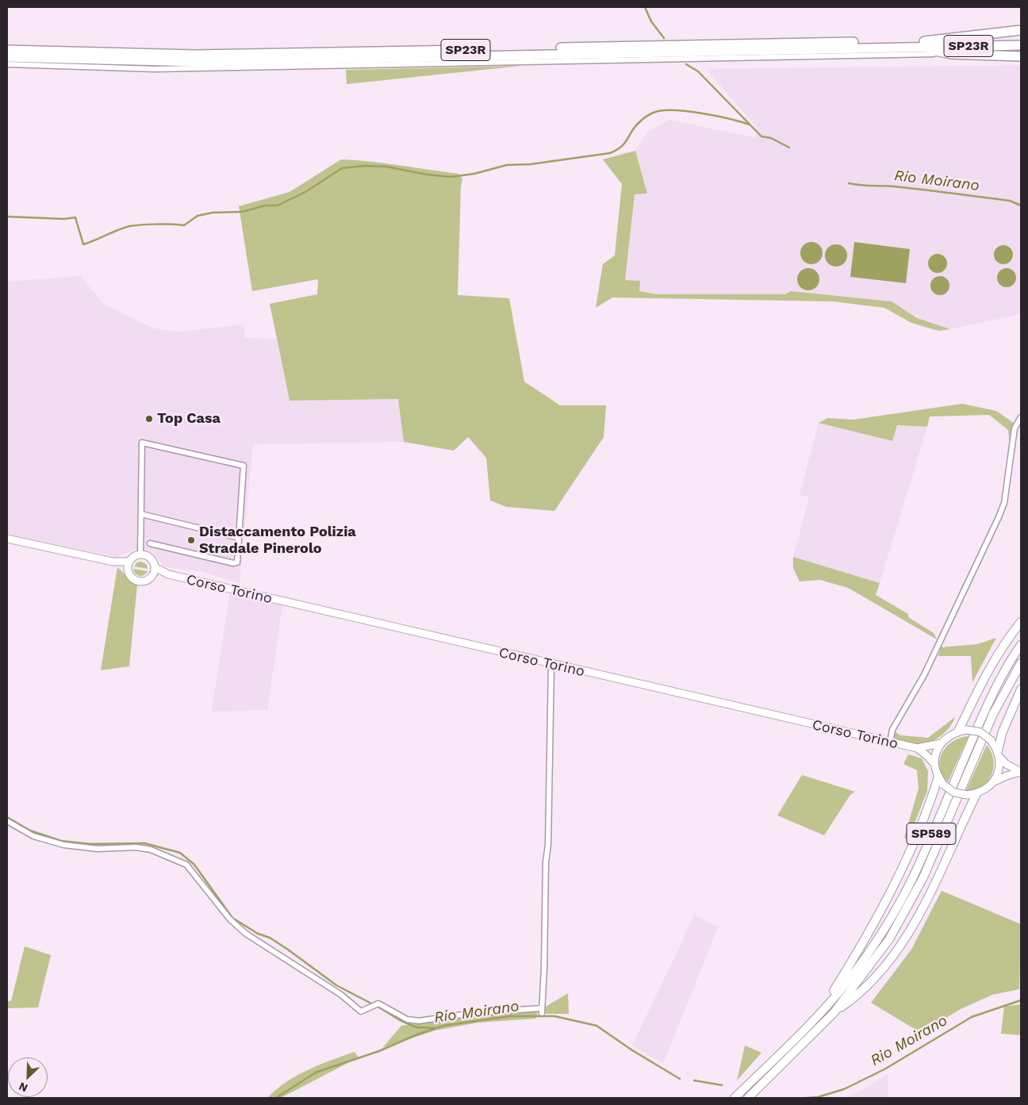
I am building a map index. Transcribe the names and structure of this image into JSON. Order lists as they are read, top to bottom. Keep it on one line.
{"streets":{"highway":["SP23R"],"main road":["Corso Torino","SP589"]},"water":["Rio Moirano"],"places":["Top Casa","Distaccamento Polizia Stradale Pinerolo"],"north":"bottom left"}
